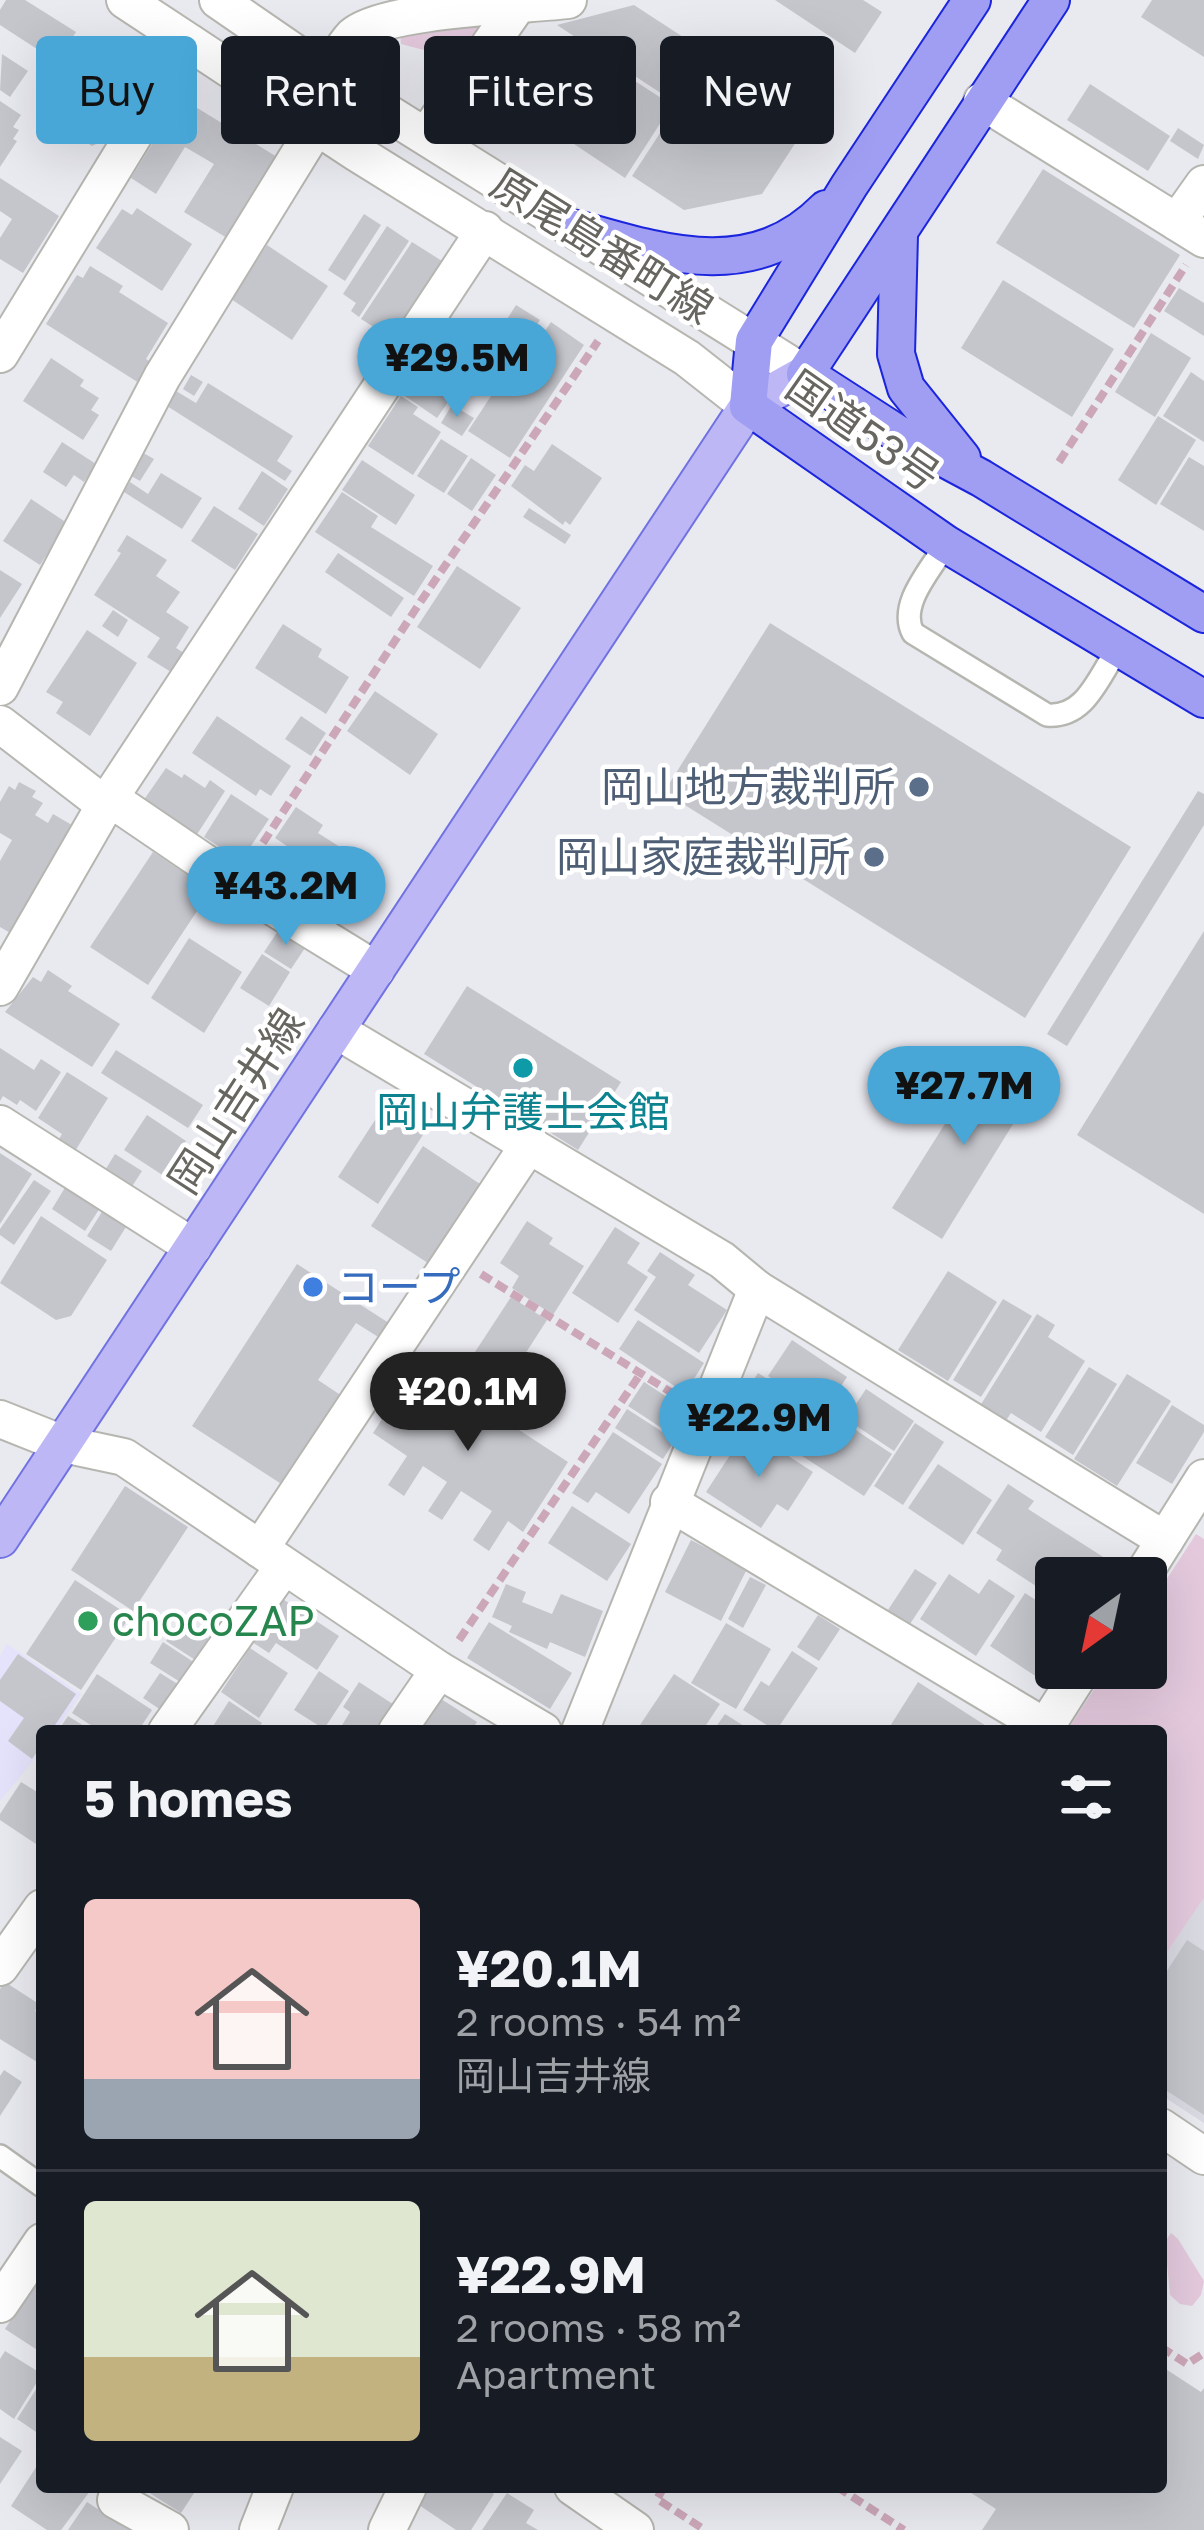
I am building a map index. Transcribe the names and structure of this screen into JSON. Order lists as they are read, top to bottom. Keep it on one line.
{"streets":{"highway":["国道53号"],"main road":["岡山吉井線"],"street":["原尾島番町線"]},"crossings":[["原尾島番町線","国道53号"],["原尾島番町線","岡山吉井線"],["国道53号","岡山吉井線"]],"places":["岡山地方裁判所","岡山家庭裁判所","岡山弁護士会館","コープ","chocoZAP"],"north":"bottom left","page":{"chip":["Buy","Rent","Filters","New"],"price":["¥29.5M","¥43.2M","¥27.7M","¥20.1M","¥22.9M"],"heading":"5 homes","list":[{"name":"¥20.1M","note":"2 rooms · 54 m² · 岡山吉井線"},{"name":"¥22.9M","note":"2 rooms · 58 m² · Apartment"}]}}
